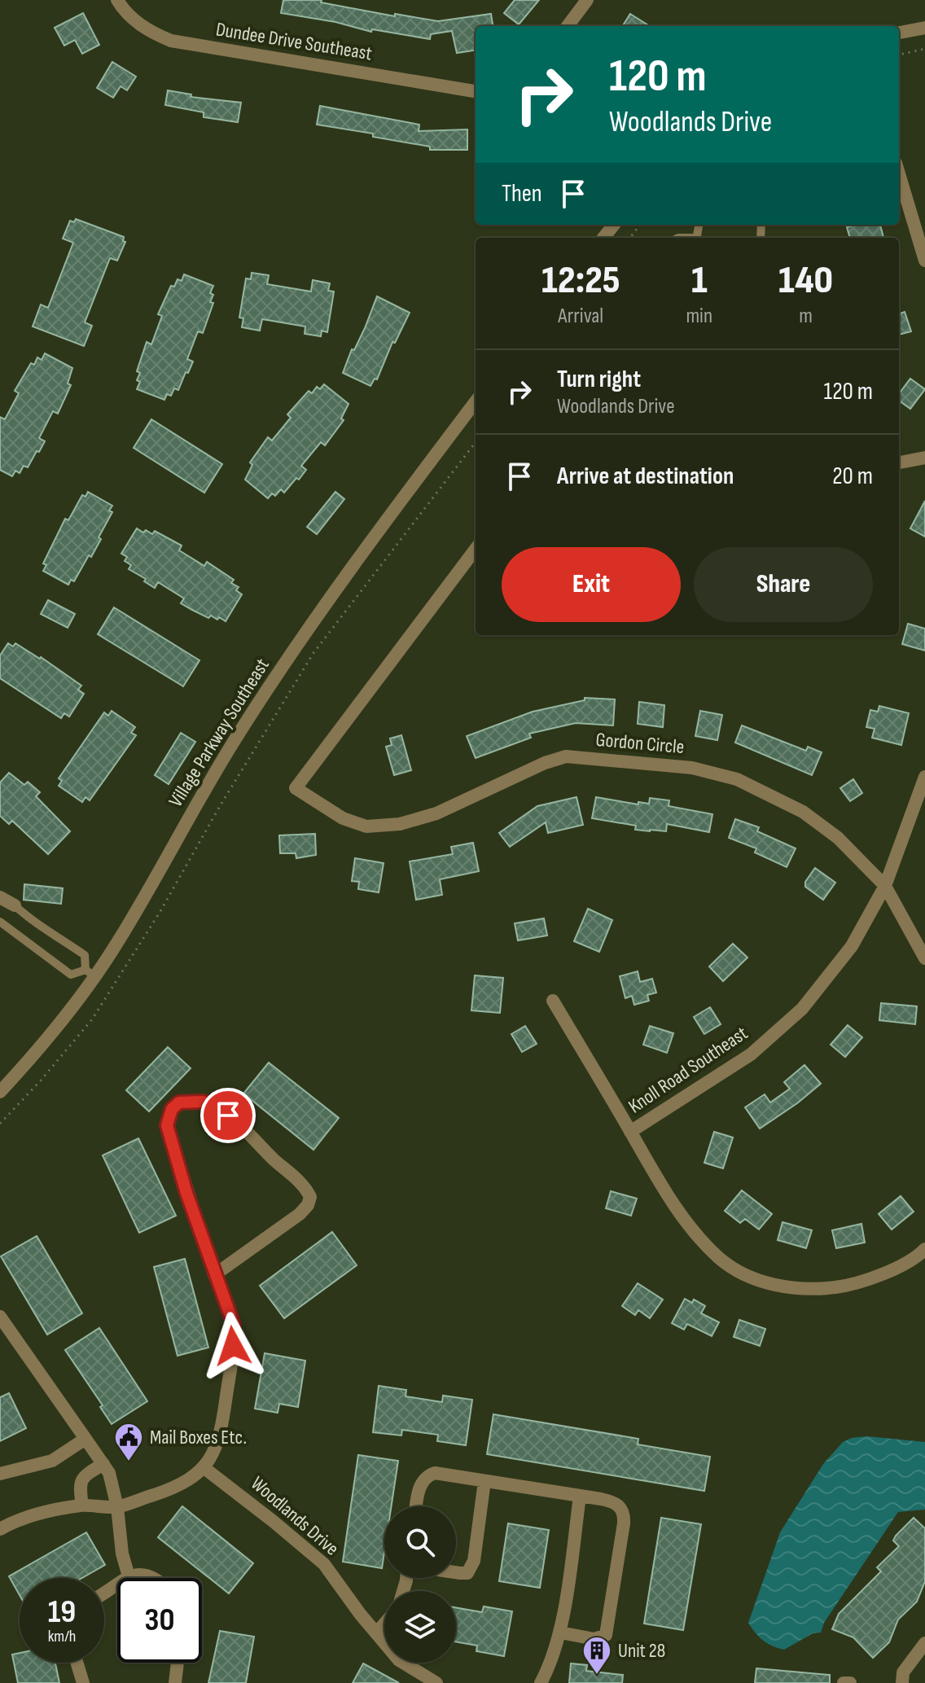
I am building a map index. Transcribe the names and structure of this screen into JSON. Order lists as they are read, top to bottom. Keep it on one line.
{"streets":{"street":["Dundee Drive Southeast","Village Parkway Southeast","Gordon Circle","Knoll Road Southeast","Woodlands Drive"]},"crossings":[["Gordon Circle","Knoll Road Southeast"]],"places":{"public building":["Mail Boxes Etc."],"building":["Unit 28"]},"page":{"turn":["120 m","Woodlands Drive"],"then":"Then","eta":["12:25","Arrival","1","min","140","m"],"list":[{"name":"Turn right","note":"Woodlands Drive","value":"120 m"},{"name":"Arrive at destination","value":"20 m"}],"buttons":["Exit","Share"],"speed":"19 km/h","limit":"30"}}
